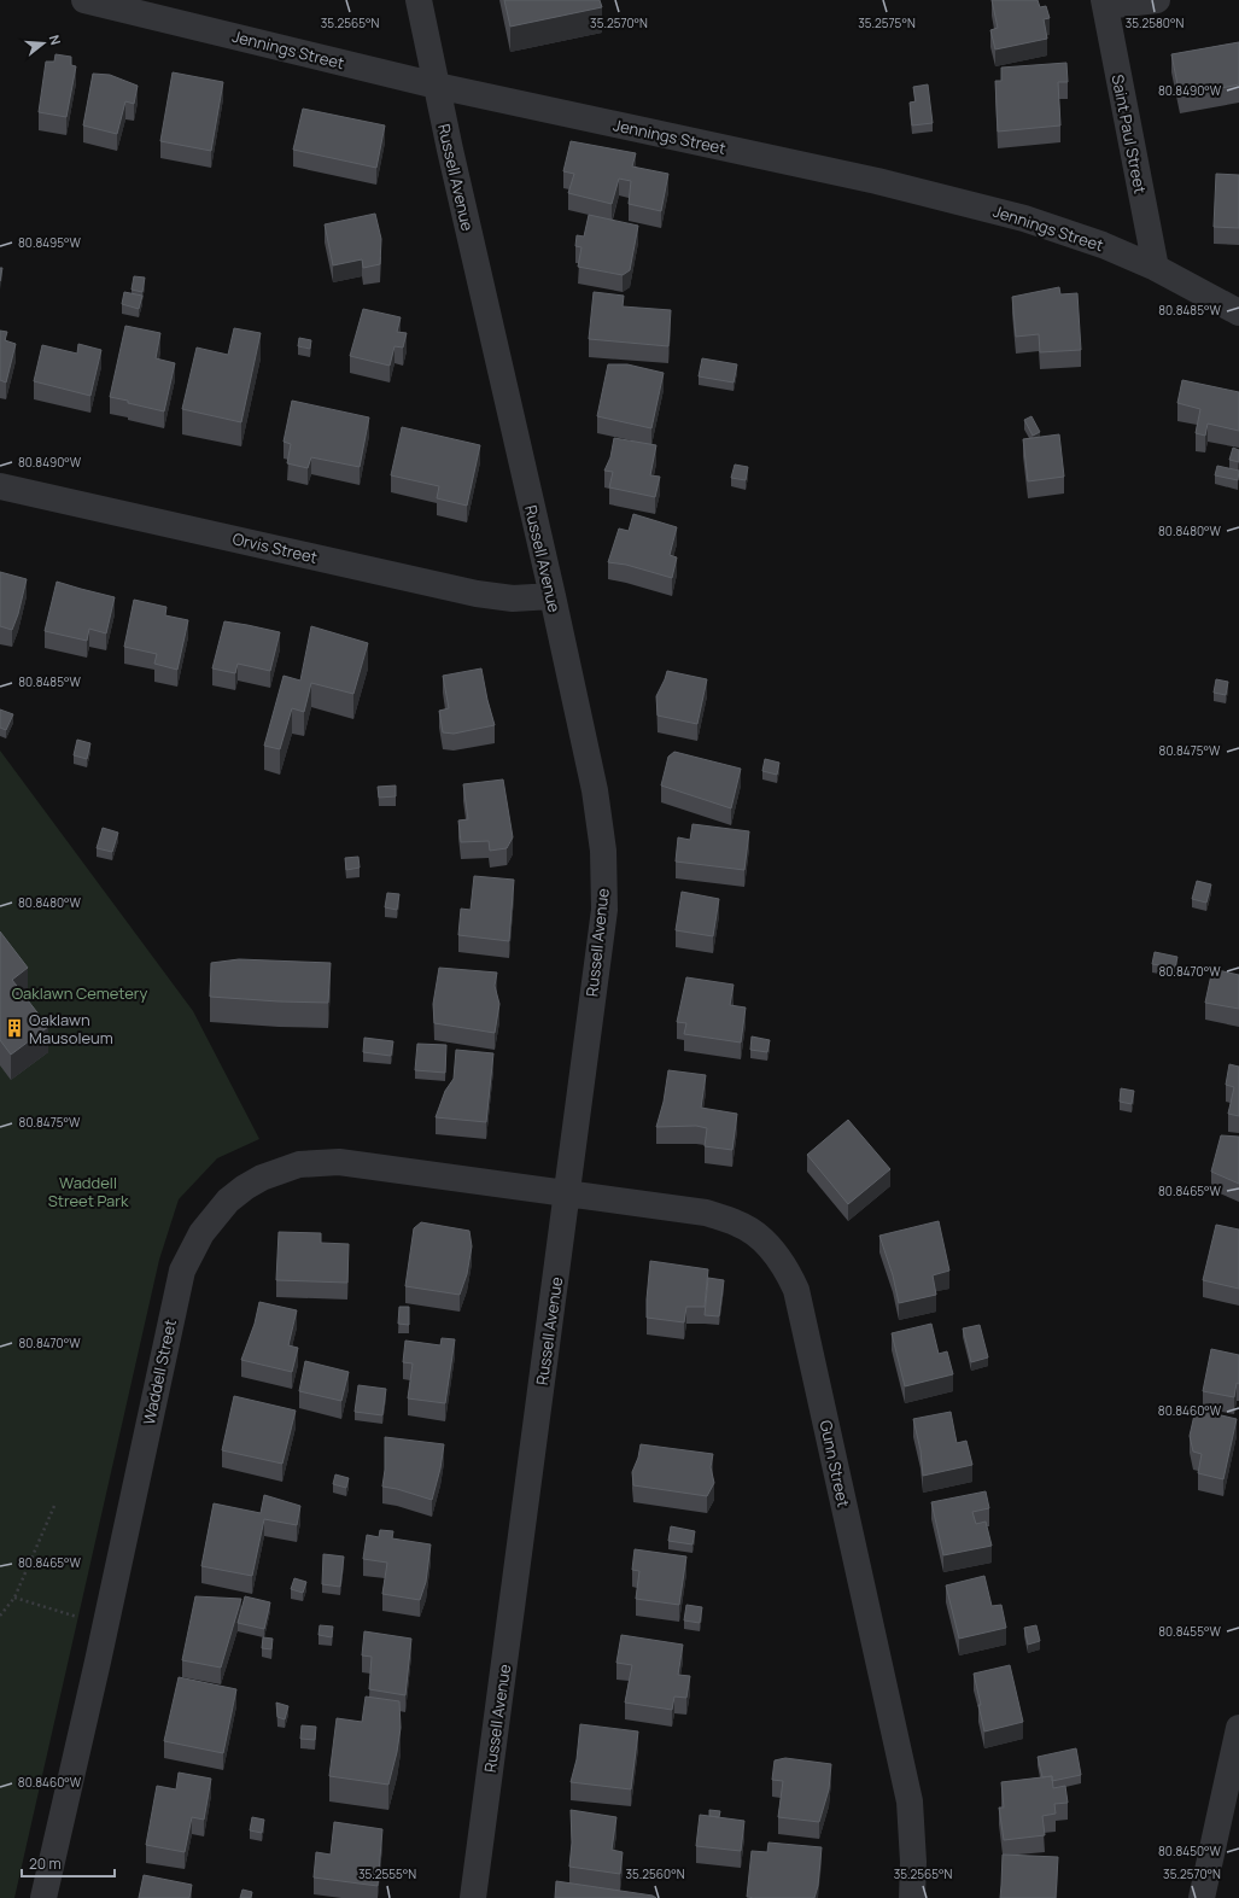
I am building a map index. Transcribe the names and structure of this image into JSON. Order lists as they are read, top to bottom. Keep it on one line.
{"streets":{"street":["Jennings Street","Saint Paul Street","Russell Avenue","Orvis Street","Waddell Street","Gunn Street"]},"crossings":[["Jennings Street","Saint Paul Street"],["Jennings Street","Russell Avenue"],["Russell Avenue","Orvis Street"],["Russell Avenue","Waddell Street"],["Russell Avenue","Gunn Street"],["Waddell Street","Gunn Street"]],"parks":["Oaklawn Cemetery","Waddell Street Park"],"places":{"building":["Oaklawn Mausoleum"]},"scale_bar":"20 m","north":"right","coordinates":["35.2565°N","35.2570°N","35.2575°N","35.2580°N","80.8490°W","80.8495°W","80.8485°W","80.8480°W","80.8475°W","80.8470°W","80.8465°W","80.8460°W","80.8455°W","80.8450°W","35.2555°N","35.2560°N"]}
